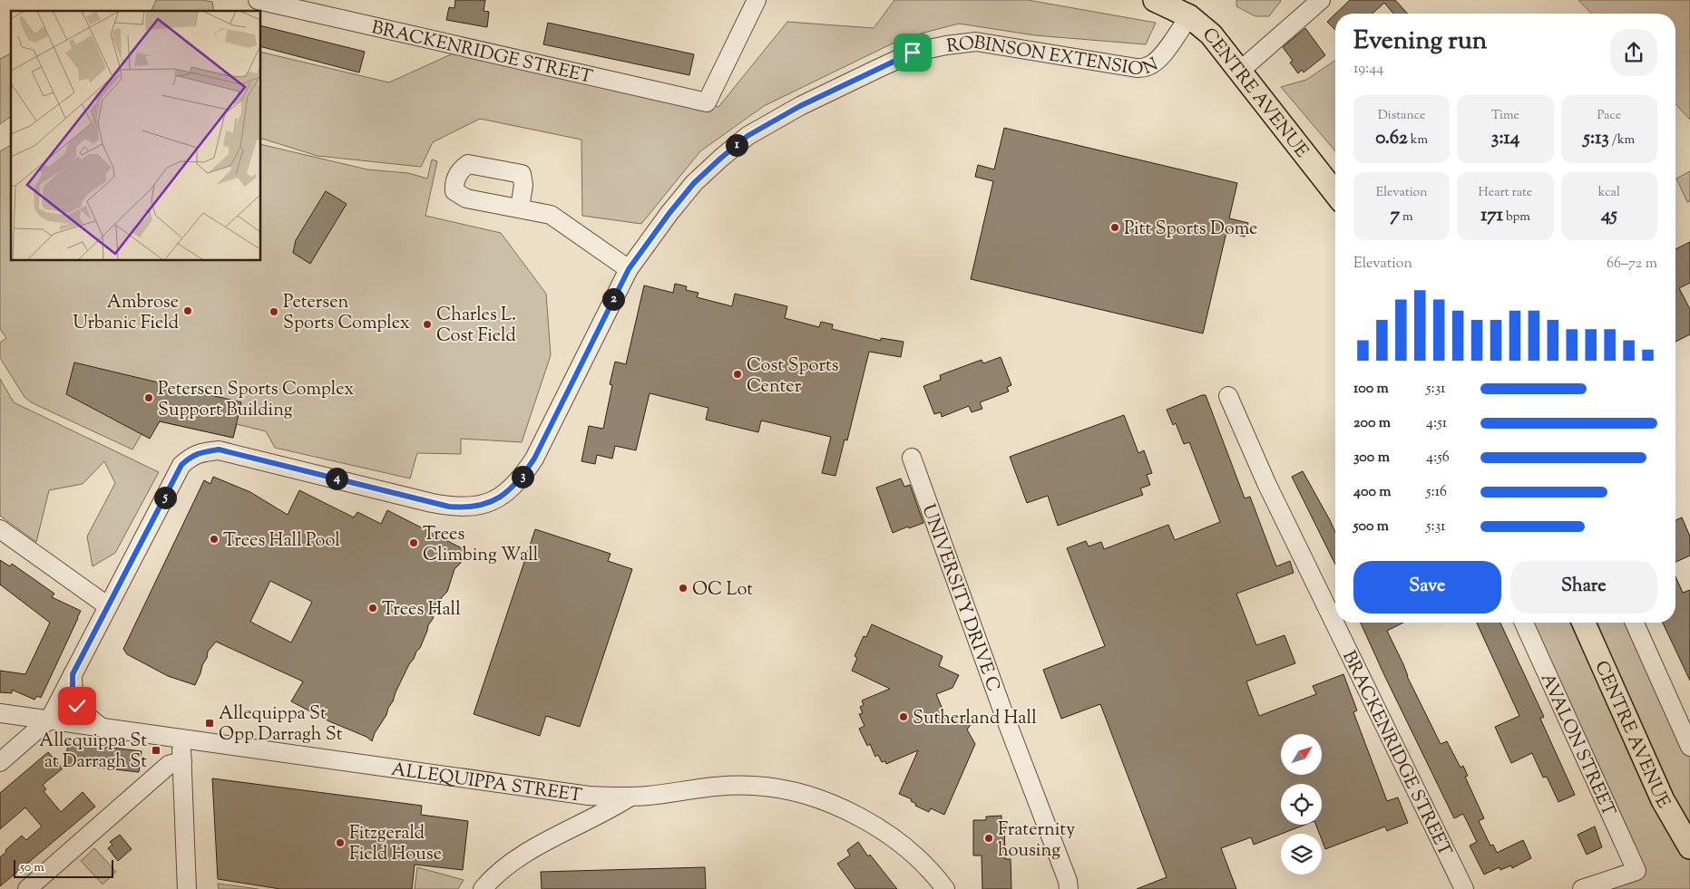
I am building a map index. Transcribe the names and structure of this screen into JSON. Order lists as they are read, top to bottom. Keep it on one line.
{"streets":{"main road":["CENTRE AVENUE"],"street":["ROBINSON EXTENSION","BRACKENRIDGE STREET","UNIVERSITY DRIVE C","AVALON STREET","ALLEQUIPPA STREET"]},"crossings":[["ROBINSON EXTENSION","CENTRE AVENUE"]],"places":{"other":["Pitt Sports Dome","Ambrose Urbanic Field","Petersen Sports Complex","Charles L. Cost Field","Cost Sports Center","Petersen Sports Complex Support Building","Trees Hall Pool","Trees Climbing Wall","OC Lot","Trees Hall","Sutherland Hall","Fraternity housing","Fitzgerald Field House"],"transit":["Allequippa St Opp Darragh St","Allequippa St at Darragh St"]},"scale_bar":"50 m","north":"top right","page":{"heading":["Evening run","19:44"],"stats":[["Distance","0.62 km"],["Time","3:14"],["Pace","5:13 /km"],["Elevation","7 m"],["Heart rate","171 bpm"],["kcal","45"]],"pins":["1","2","3","4","5"],"chart":["Elevation","66–72 m"],"list":[{"name":"100 m","note":"5:31"},{"name":"200 m","note":"4:51"},{"name":"300 m","note":"4:56"},{"name":"400 m","note":"5:16"},{"name":"500 m","note":"5:31"}],"buttons":["Save","Share"],"scale":"50 m"}}
